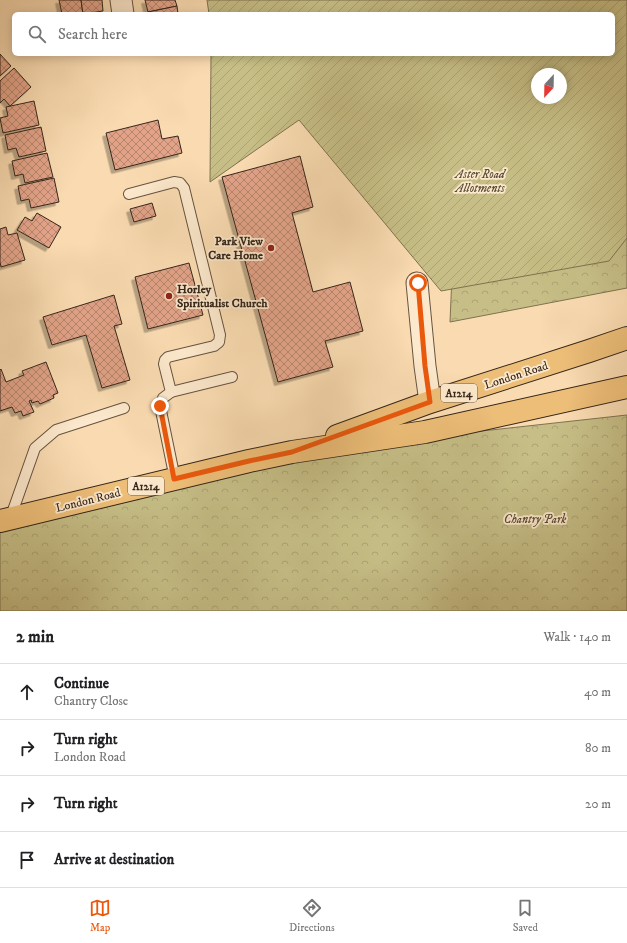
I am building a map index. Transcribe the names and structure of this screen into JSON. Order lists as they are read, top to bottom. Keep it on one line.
{"streets":{"main road":["London Road","A1214"]},"parks":["Aster Road Allotments","Chantry Park"],"places":["Park View Care Home","Horley Spiritualist Church"],"north":"bottom","page":{"search":"Search here","heading":["2 min","Walk · 140 m"],"list":[["Continue","Chantry Close","40 m"],["Turn right","London Road","80 m"],["Turn right","20 m"],"Arrive at destination"],"nav":["Map","Directions","Saved"]}}
